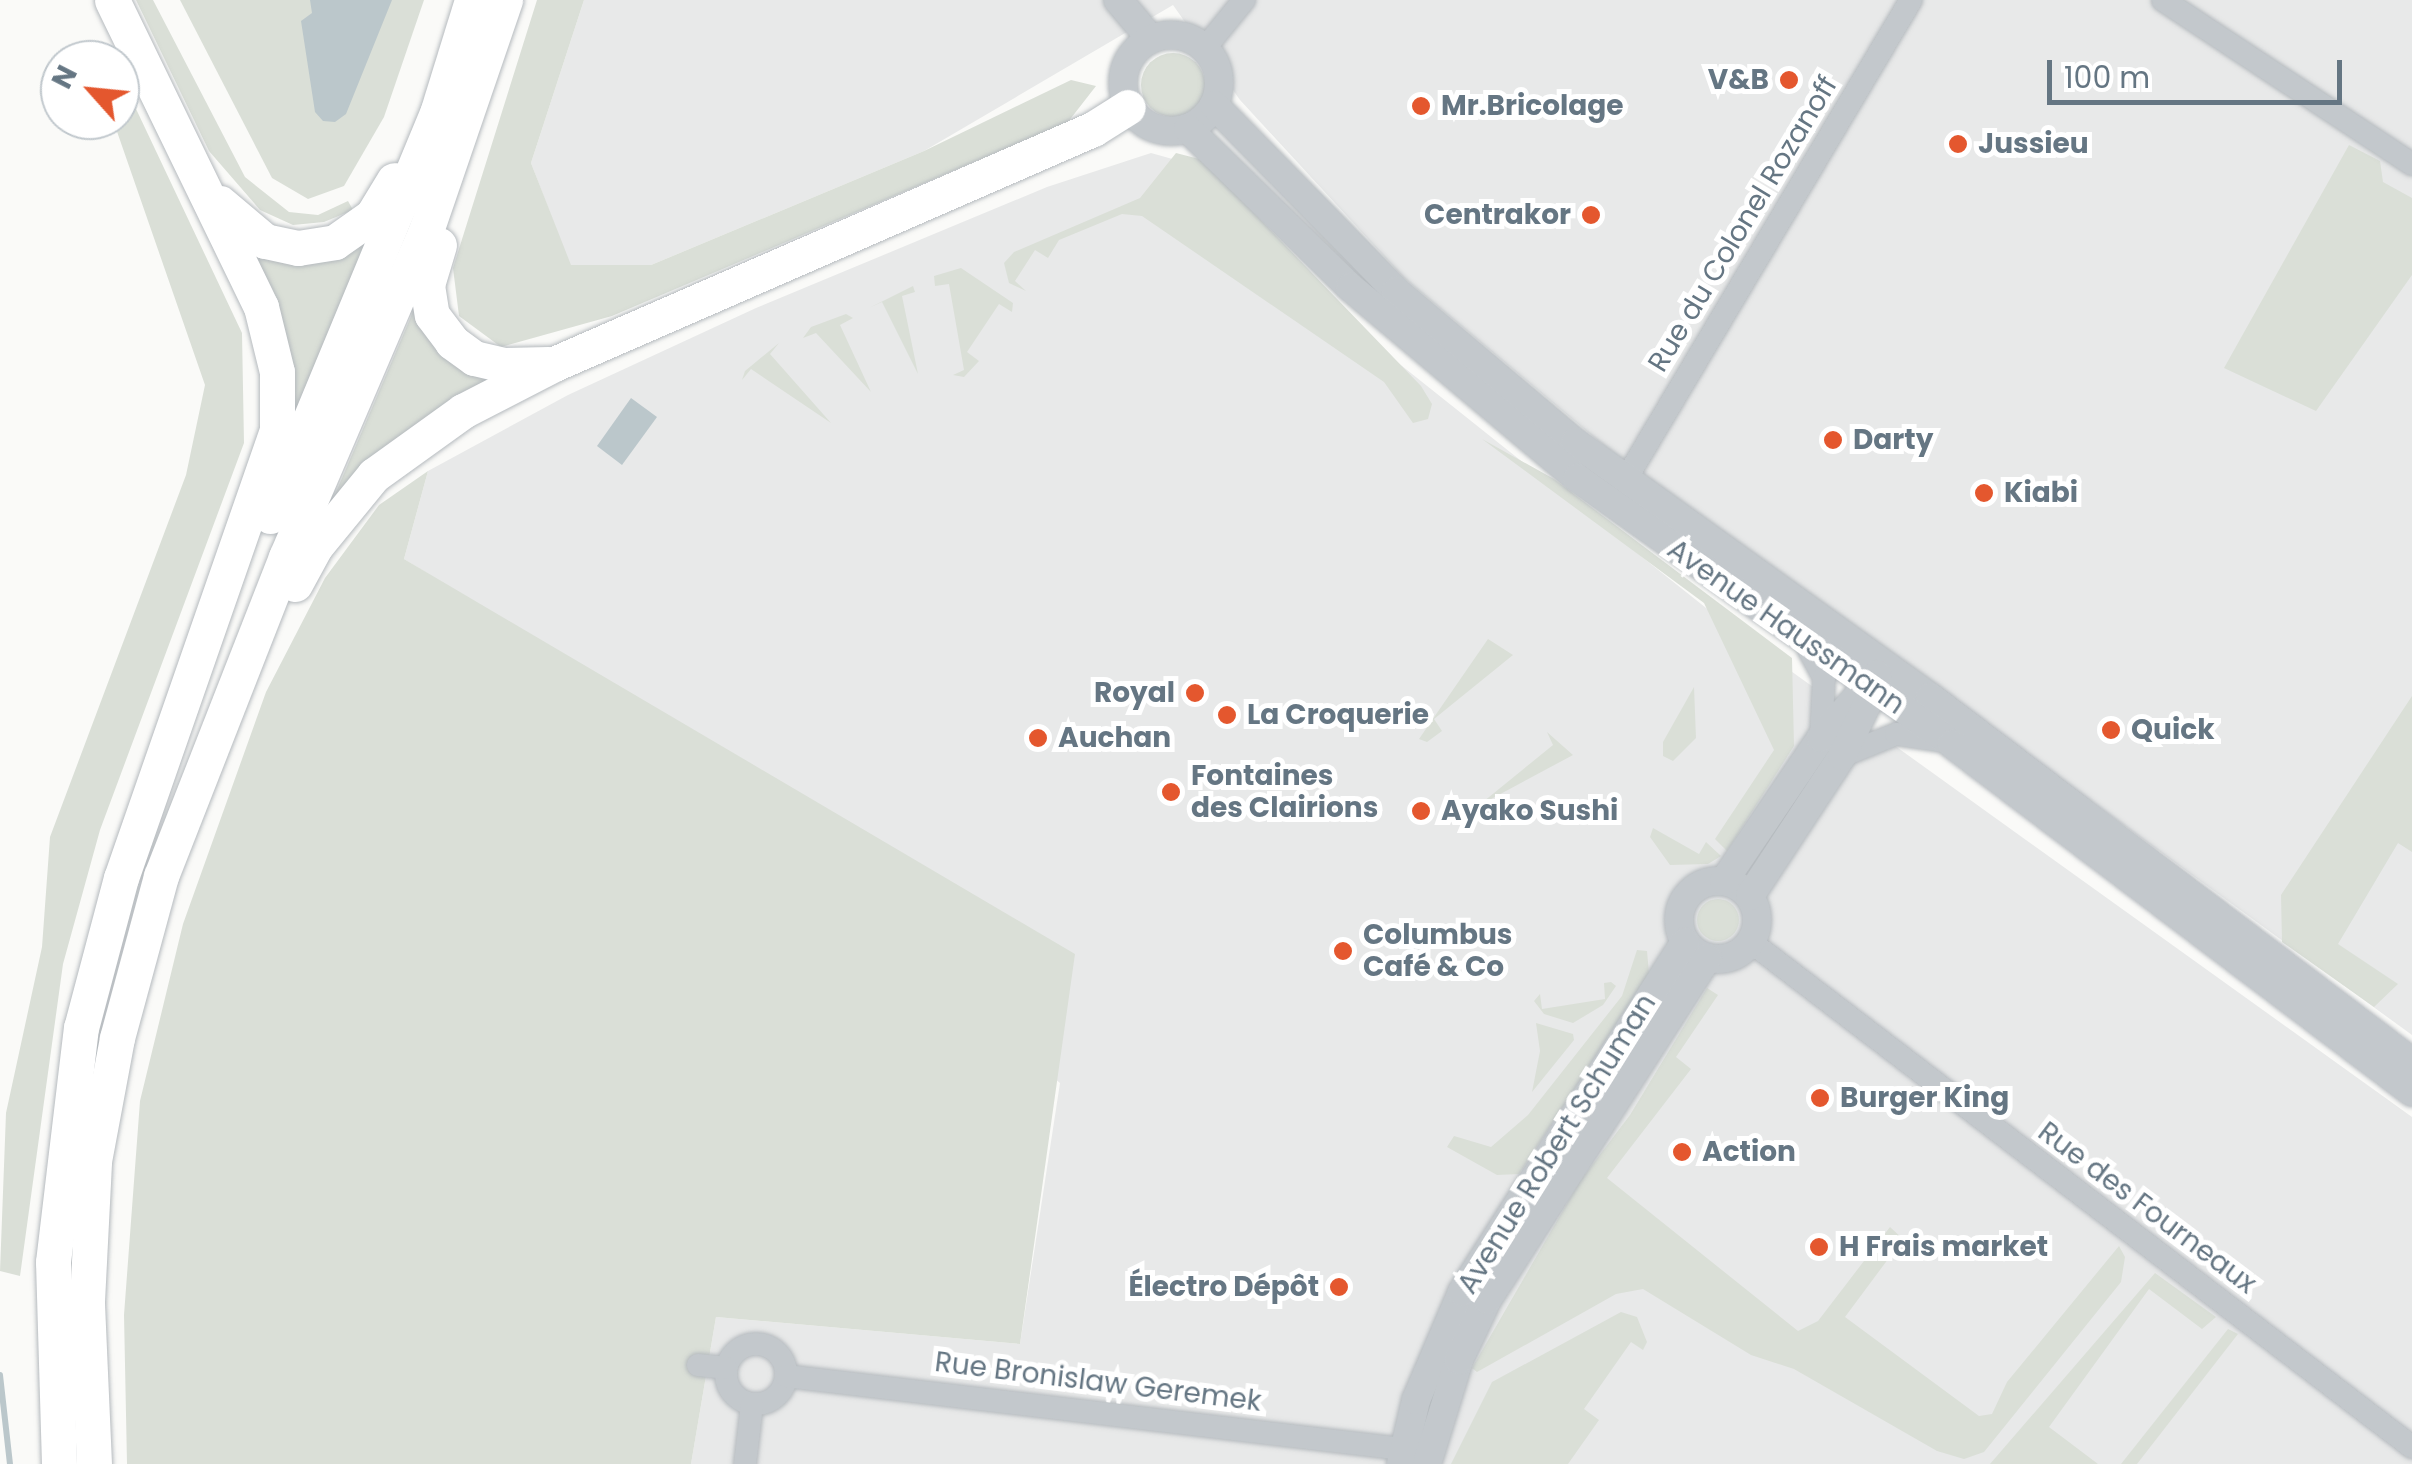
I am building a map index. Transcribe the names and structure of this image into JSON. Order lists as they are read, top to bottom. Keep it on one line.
{"streets":{"street":["Rue du Colonel Rozanoff","Avenue Haussmann","Avenue Robert Schuman","Rue des Fourneaux","Rue Bronislaw Geremek"]},"crossings":[["Rue du Colonel Rozanoff","Avenue Haussmann"],["Avenue Robert Schuman","Rue des Fourneaux"],["Avenue Robert Schuman","Rue Bronislaw Geremek"]],"places":["V&B","Mr.Bricolage","Jussieu","Centrakor","Darty","Kiabi","Royal","La Croquerie","Quick","Auchan","Fontaines des Clairions","Ayako Sushi","Columbus Café & Co","Burger King","Action","H Frais market","Électro Dépôt"],"scale_bar":"100 m","north":"top left"}
